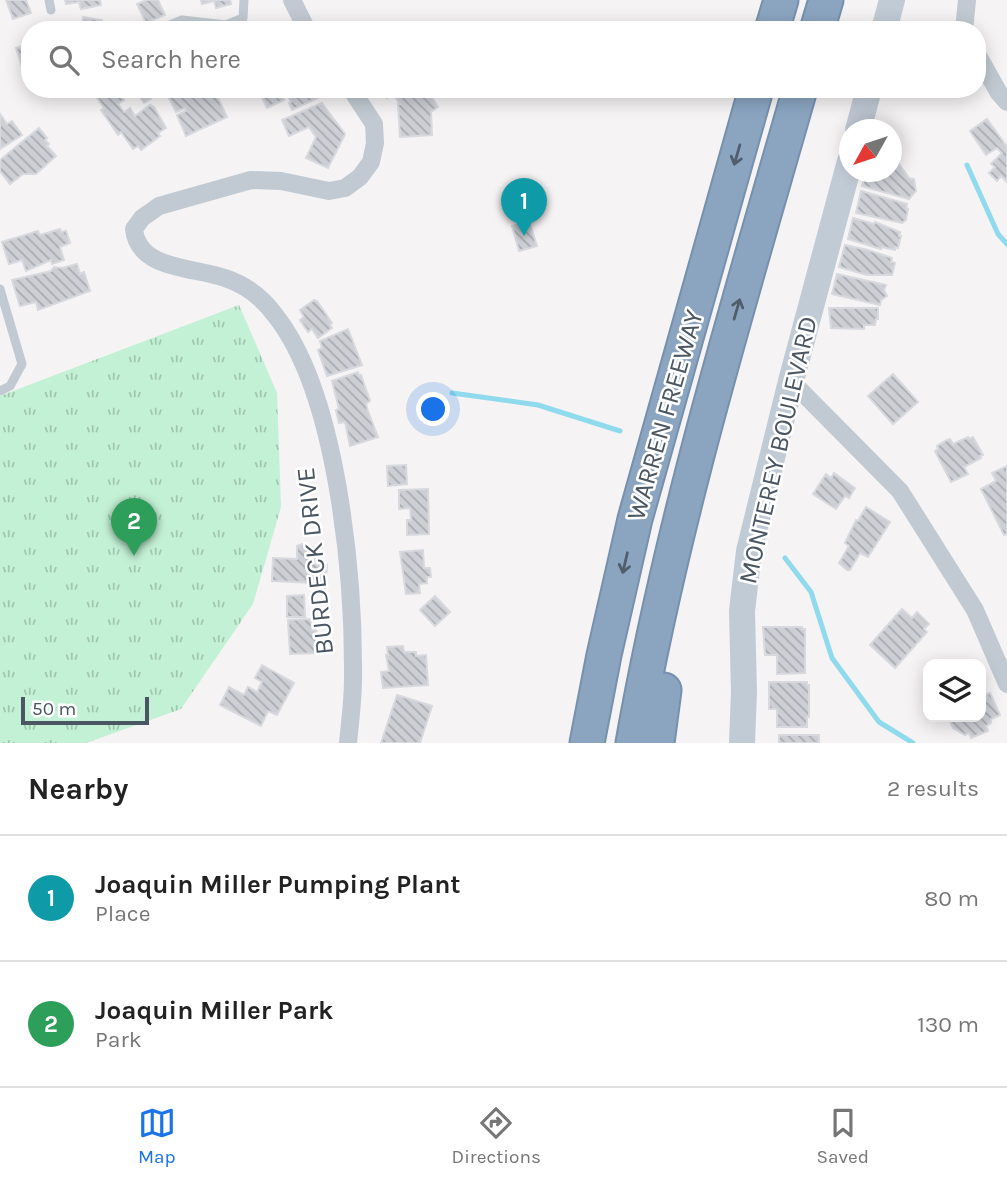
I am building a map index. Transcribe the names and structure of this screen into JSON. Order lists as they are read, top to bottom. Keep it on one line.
{"streets":{"highway":["WARREN FREEWAY"],"street":["MONTEREY BOULEVARD","BURDECK DRIVE"]},"scale_bar":"50 m","north":"bottom left","page":{"search":"Search here","pins":["1","2"],"scale":"50 m","heading":["Nearby","2 results"],"list":[{"mark":"1","name":"Joaquin Miller Pumping Plant","note":"Place","value":"80 m"},{"mark":"2","name":"Joaquin Miller Park","note":"Park","value":"130 m"}],"nav":["Map","Directions","Saved"]}}
